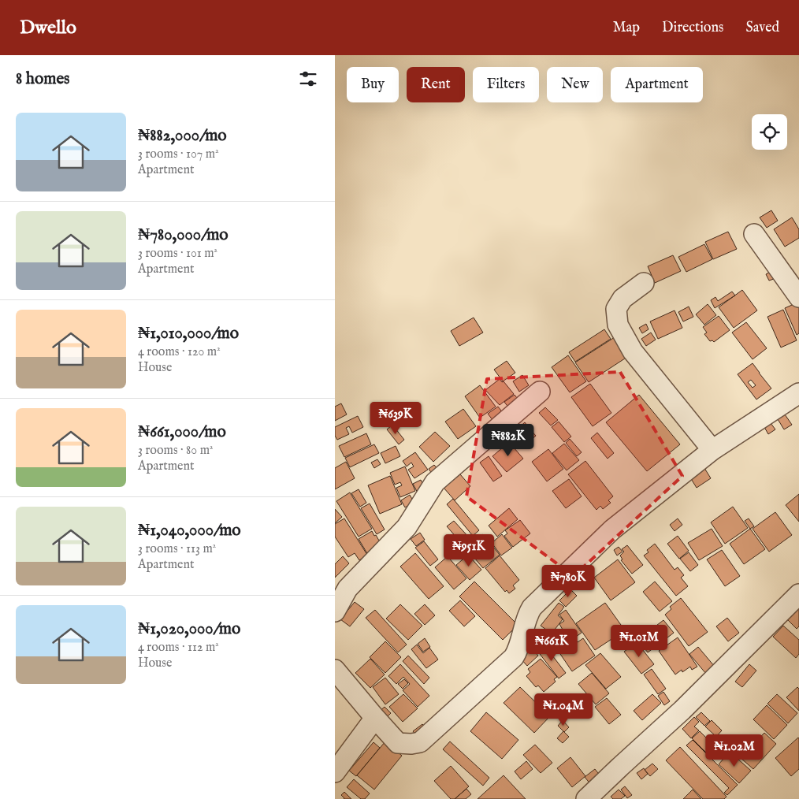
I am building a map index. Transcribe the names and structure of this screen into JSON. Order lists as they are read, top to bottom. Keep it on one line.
{"page":{"header":"Dwello","nav":["Map","Directions","Saved"],"heading":"8 homes","chip":["Buy","Rent","Filters","New","Apartment"],"list":[{"name":"₦882,000/mo","note":"3 rooms · 107 m² · Apartment"},{"name":"₦780,000/mo","note":"3 rooms · 101 m² · Apartment"},{"name":"₦1,010,000/mo","note":"4 rooms · 120 m² · House"},{"name":"₦661,000/mo","note":"3 rooms · 80 m² · Apartment"},{"name":"₦1,040,000/mo","note":"3 rooms · 113 m² · Apartment"},{"name":"₦1,020,000/mo","note":"4 rooms · 112 m² · House"}],"price":["₦639K","₦882K","₦951K","₦780K","₦1.01M","₦661K","₦1.04M","₦1.02M"]}}
